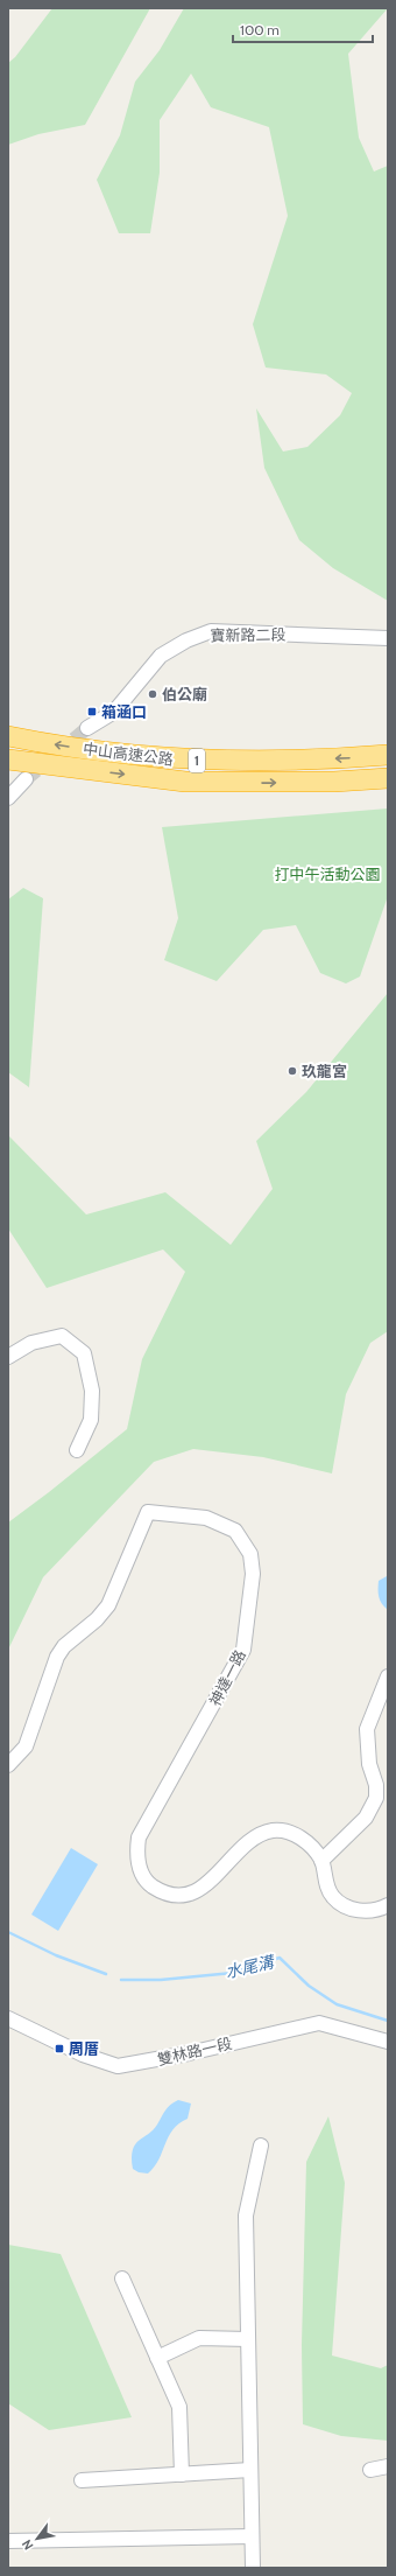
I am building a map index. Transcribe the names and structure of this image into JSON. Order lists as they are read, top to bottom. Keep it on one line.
{"streets":{"highway":["中山高速公路","1"],"street":["寶新路二段","神達一路","雙林路一段"]},"water":["水尾溝"],"parks":["打中午活動公園"],"places":{"other":["伯公廟","玖龍宮"],"transit":["箱涵口","周厝"]},"scale_bar":"100 m","north":"bottom left"}
